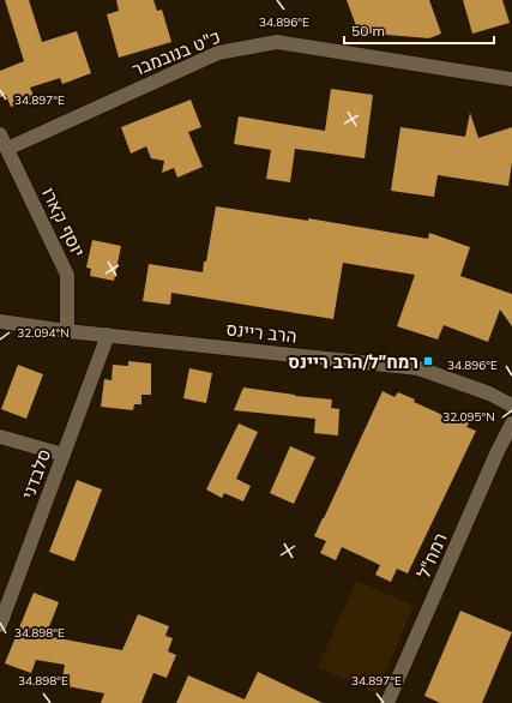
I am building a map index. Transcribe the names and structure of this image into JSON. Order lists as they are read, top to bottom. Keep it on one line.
{"streets":{"street":["כ\"ט בנובמבר","יוסף קארו","הרב ריינס","סלבדני","רמח\"ל"]},"crossings":[["כ\"ט בנובמבר","יוסף קארו"],["יוסף קארו","הרב ריינס"],["הרב ריינס","סלבדני"]],"places":{"transit":["רמח״ל/הרב ריינס"]},"scale_bar":"50 m","coordinates":["34.896°E","34.897°E","32.094°N","32.095°N","34.898°E"]}
